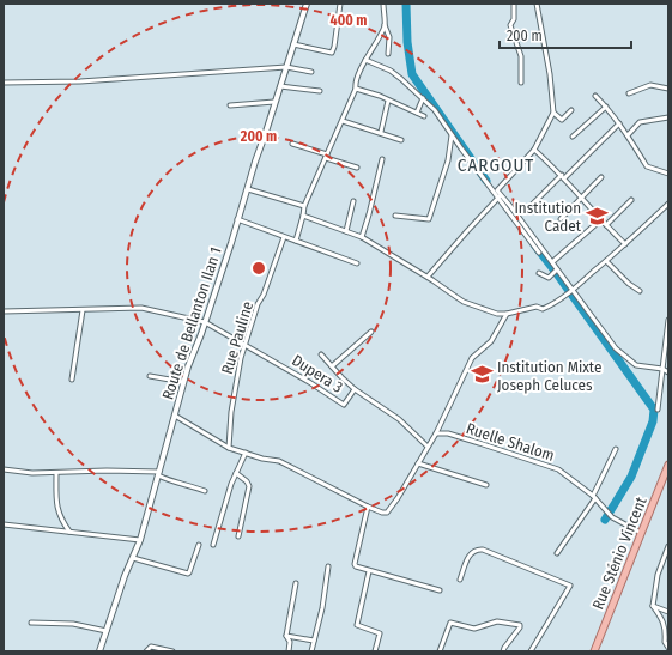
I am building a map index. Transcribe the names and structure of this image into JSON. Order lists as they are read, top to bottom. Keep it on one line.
{"streets":{"main road":["Rue Sténio Vincent"],"street":["Route de Bellanton Ilan 1","Rue Pauline","Dupera 3","Ruelle Shalom"]},"crossings":[["Route de Bellanton Ilan 1","Dupera 3"],["Rue Pauline","Dupera 3"],["Ruelle Shalom","Rue Sténio Vincent"]],"districts":["CARGOUT"],"places":{"school or university":["Institution Cadet","Institution Mixte Joseph Celuces"]},"scale_bar":"200 m","rings":["400 m","200 m"]}
